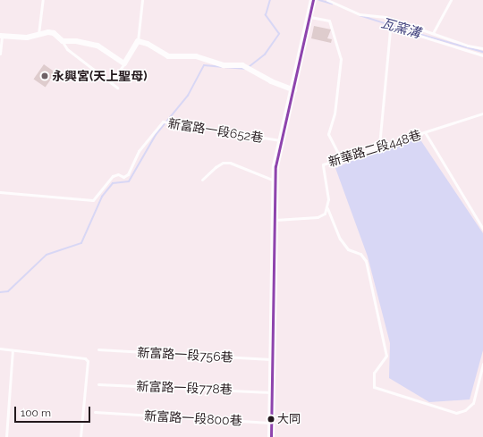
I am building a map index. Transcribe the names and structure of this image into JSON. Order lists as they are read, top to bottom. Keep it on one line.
{"streets":{"lane":["新富路一段652巷","新華路二段448巷","新富路一段756巷","新富路一段778巷","新富路一段800巷"]},"water":["瓦窯溝"],"places":["永興宮(天上聖母)","大同"],"scale_bar":"100 m"}
